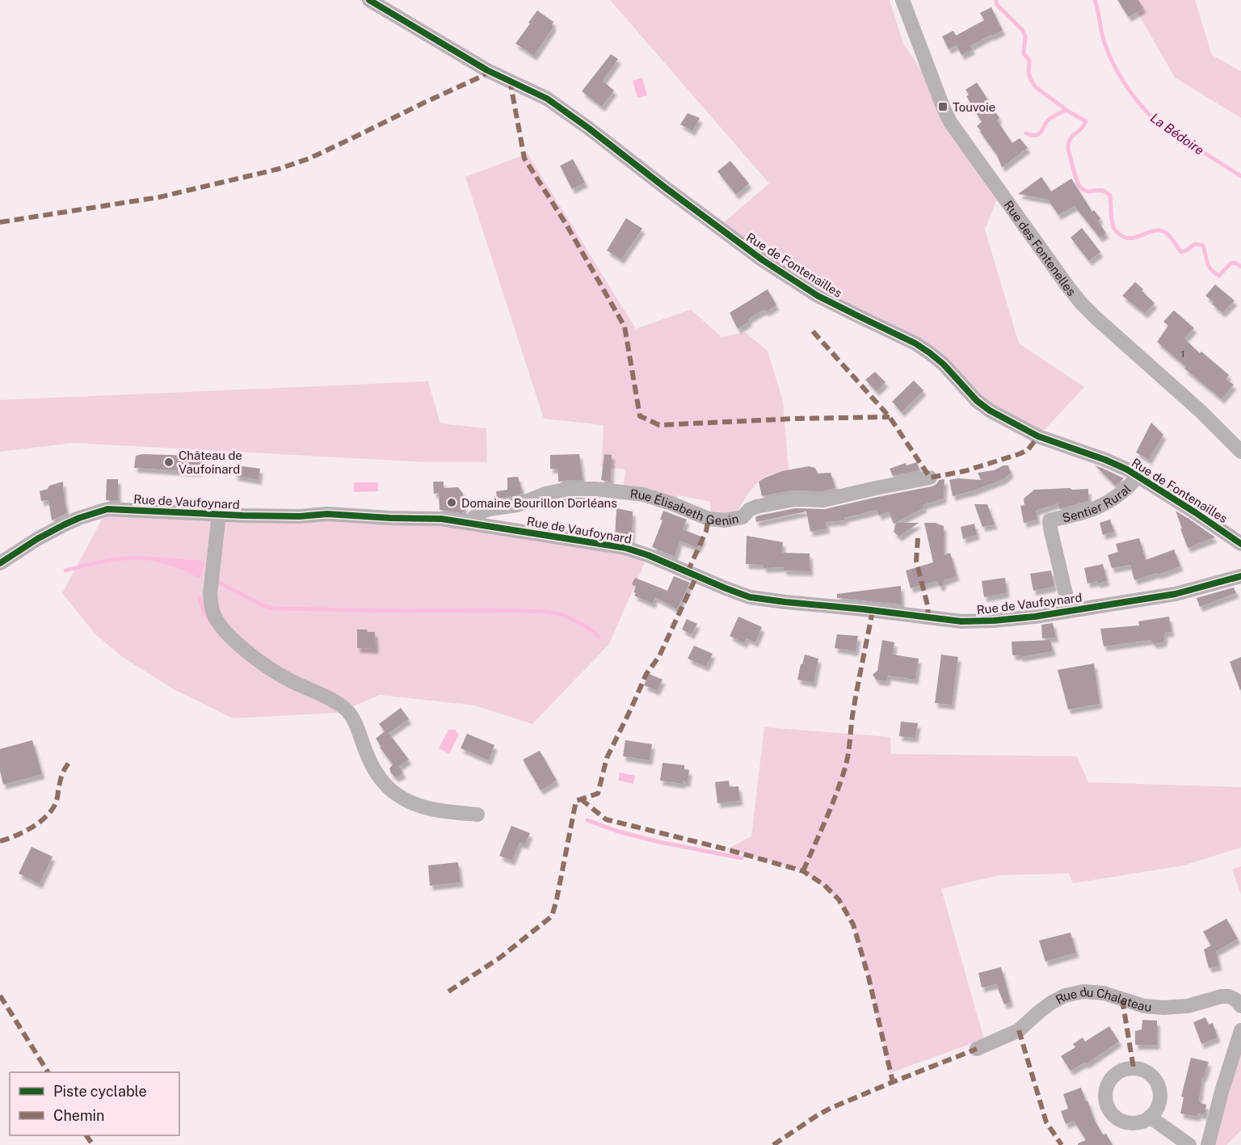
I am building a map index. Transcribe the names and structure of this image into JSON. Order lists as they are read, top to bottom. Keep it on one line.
{"streets":{"street":["Rue des Fontenelles","Rue de Fontenailles","Sentier Rural","Rue de Vaufoynard","Rue Élisabeth Genin","Rue du Chalateau"]},"crossings":[["Rue de Fontenailles","Sentier Rural"],["Sentier Rural","Rue de Vaufoynard"],["Rue de Vaufoynard","Rue Élisabeth Genin"]],"water":["La Bédoire"],"places":{"transit":["Touvoie"],"other":["Château de Vaufoinard","Domaine Bourillon Dorléans"]},"house_numbers":["1"],"legend":["Piste cyclable","Chemin"]}
